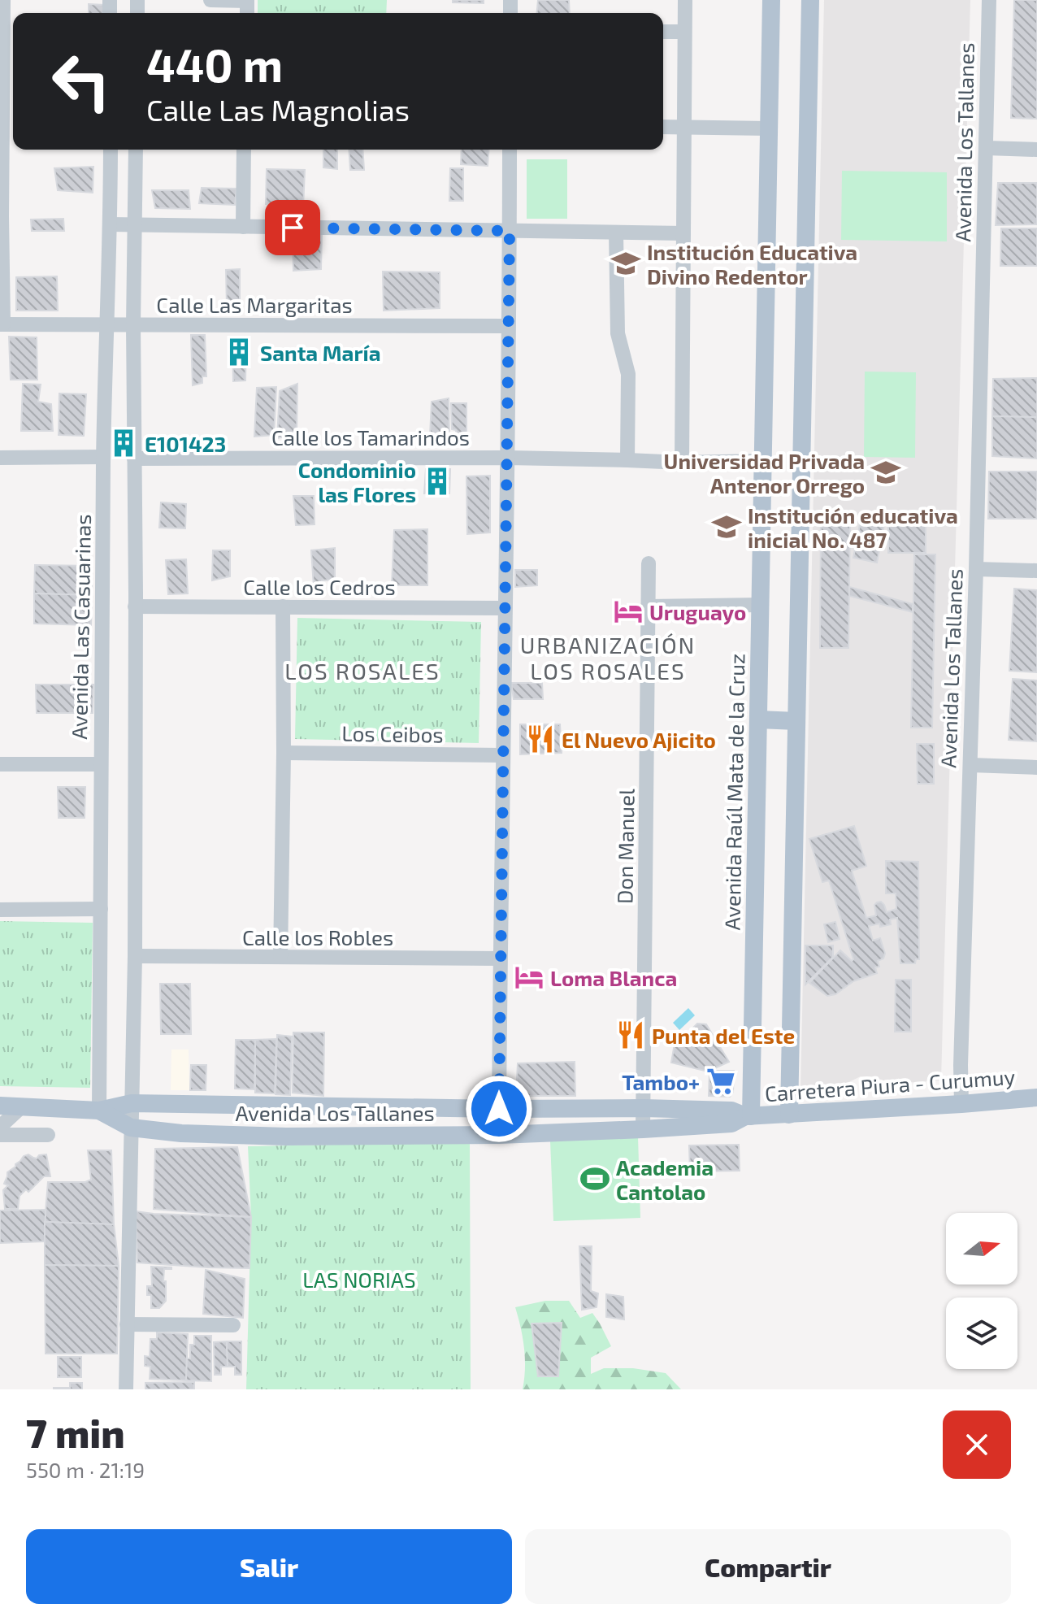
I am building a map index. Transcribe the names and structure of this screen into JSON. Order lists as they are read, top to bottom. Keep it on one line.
{"streets":{"main road":["Avenida Los Tallanes","Avenida Raúl Mata de la Cruz","Carretera Piura - Curumuy"],"street":["Calle Las Margaritas","Calle los Tamarindos","Calle los Cedros","Avenida Las Casuarinas","Los Ceibos","Don Manuel","Calle los Robles"]},"crossings":[["Avenida Los Tallanes","Avenida Las Casuarinas"],["Avenida Los Tallanes","Avenida Raúl Mata de la Cruz"],["Avenida Los Tallanes","Don Manuel"],["Avenida Los Tallanes","Carretera Piura - Curumuy"],["Calle Las Margaritas","Avenida Las Casuarinas"],["Calle los Tamarindos","Avenida Raúl Mata de la Cruz"],["Avenida Raúl Mata de la Cruz","Carretera Piura - Curumuy"]],"districts":["URBANIZACIÓN LOS ROSALES","LOS ROSALES"],"parks":["LAS NORIAS"],"places":{"school or university":["Institución Educativa Divino Redentor","Universidad Privada Antenor Orrego","Institución educativa inicial No. 487"],"building":["Santa María","E101423","Condominio las Flores"],"hotel":["Uruguayo","Loma Blanca"],"restaurant":["El Nuevo Ajicito","Punta del Este"],"supermarket":["Tambo+"],"sports":["Academia Cantolao"]},"north":"right","page":{"turn":["440 m","Calle Las Magnolias"],"heading":["7 min","550 m · 21:19"],"buttons":["Salir","Compartir"]}}
